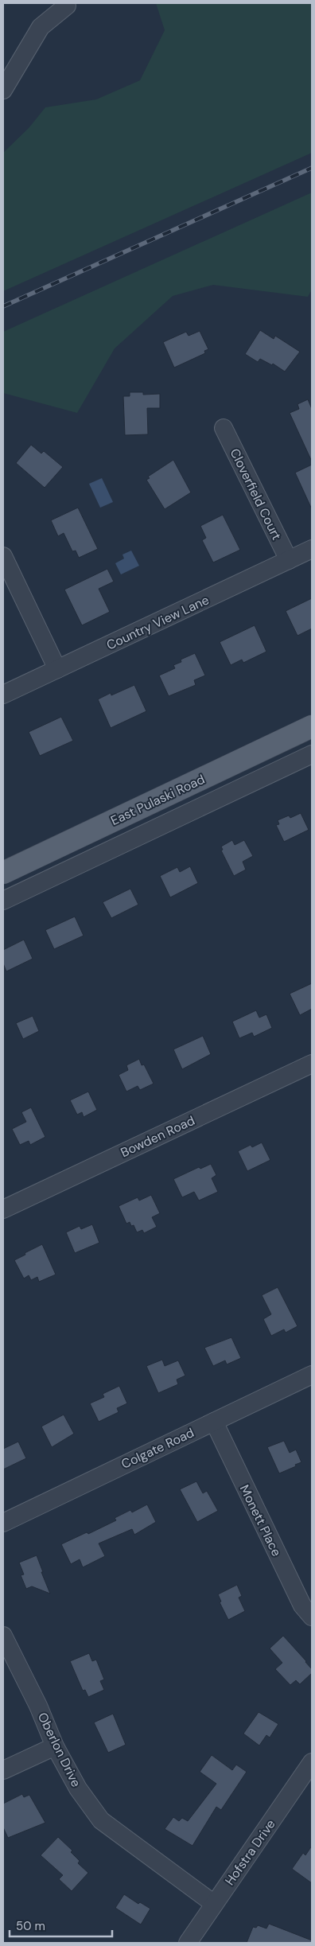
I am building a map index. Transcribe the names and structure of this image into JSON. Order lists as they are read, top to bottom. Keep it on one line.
{"streets":{"main road":["East Pulaski Road"],"street":["Cloverfield Court","Country View Lane","Bowden Road","Colgate Road","Monett Place","Oberlon Drive","Hofstra Drive"]},"crossings":[["Cloverfield Court","Country View Lane"],["Colgate Road","Monett Place"],["Oberlon Drive","Hofstra Drive"]],"scale_bar":"50 m"}
